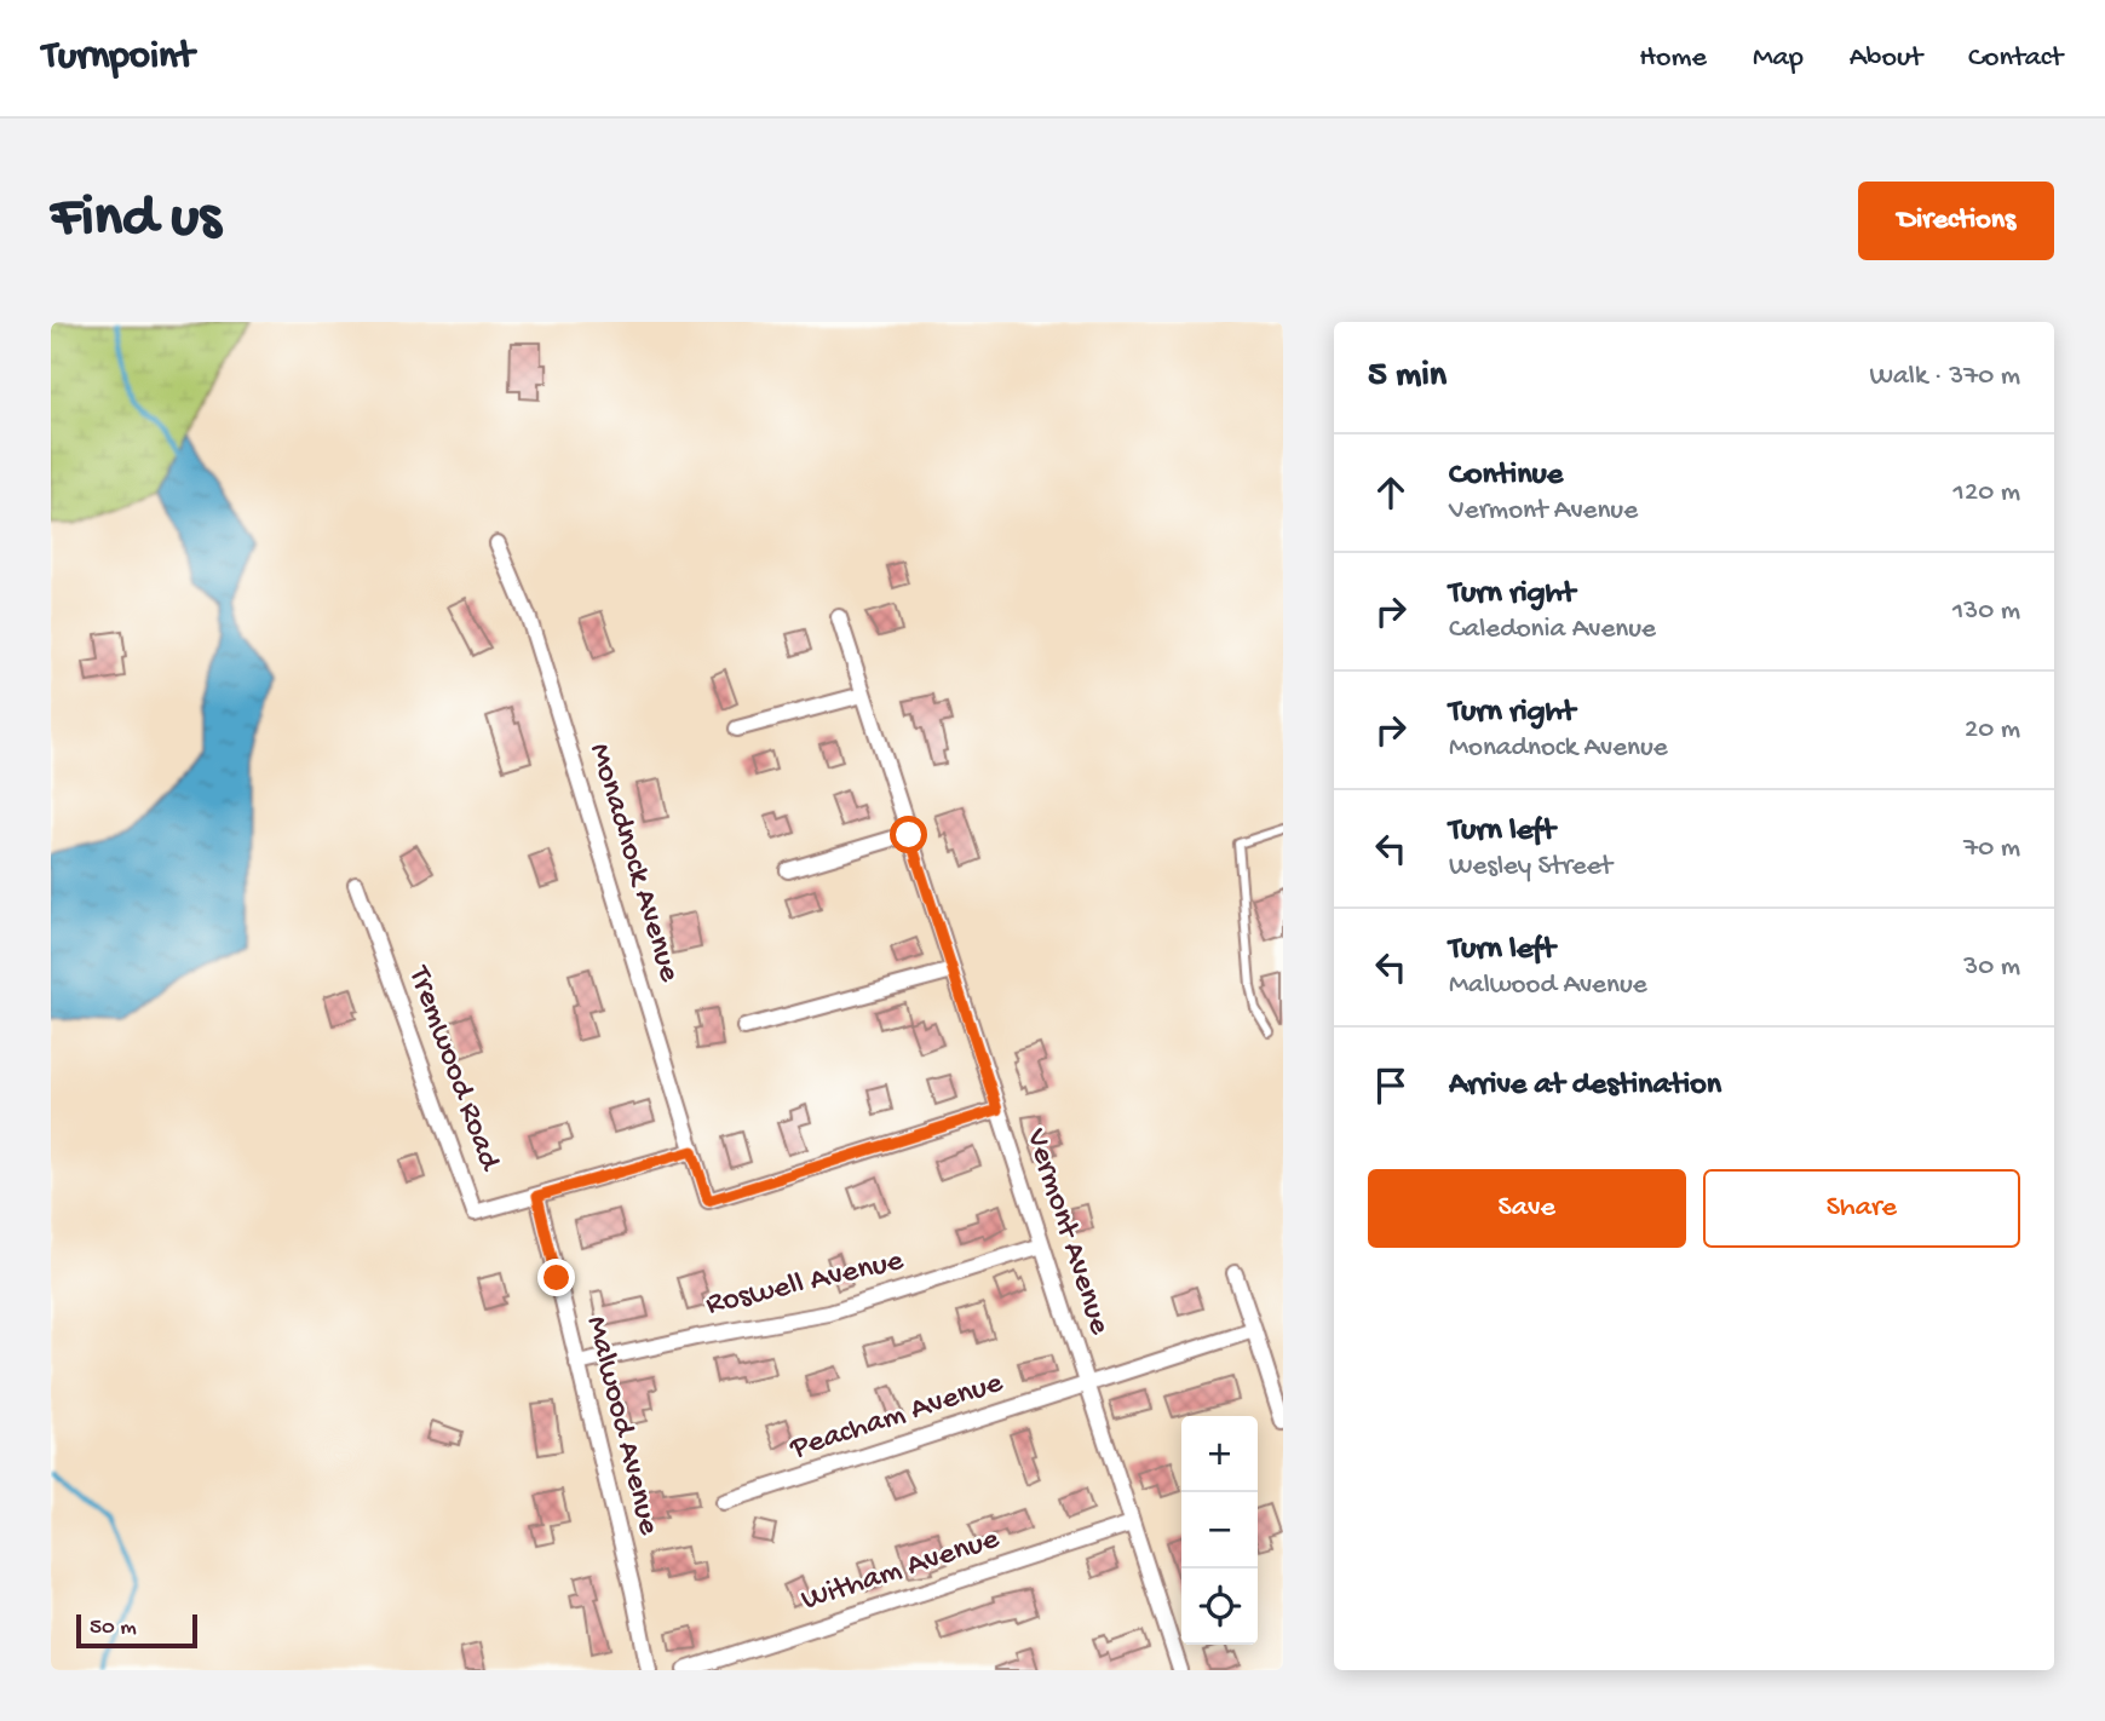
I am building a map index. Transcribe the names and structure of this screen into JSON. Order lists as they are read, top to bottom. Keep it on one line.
{"streets":{"street":["Monadnock Avenue","Tremwood Road","Vermont Avenue","Roswell Avenue","Peacham Avenue","Malwood Avenue","Witham Avenue"]},"crossings":[["Monadnock Avenue","Vermont Avenue"],["Tremwood Road","Malwood Avenue"],["Vermont Avenue","Roswell Avenue"],["Vermont Avenue","Peacham Avenue"],["Vermont Avenue","Witham Avenue"],["Roswell Avenue","Malwood Avenue"]],"scale_bar":"50 m","page":{"header":"Turnpoint","nav":["Home","Map","About","Contact"],"buttons":["Directions",["Save","Share"]],"title":"Find us","heading":["5 min","Walk · 370 m"],"list":[["Continue","Vermont Avenue","120 m"],["Turn right","Caledonia Avenue","130 m"],["Turn right","Monadnock Avenue","20 m"],["Turn left","Wesley Street","70 m"],["Turn left","Malwood Avenue","30 m"],"Arrive at destination"],"map_buttons":["+","−"],"scale":"50 m"}}
